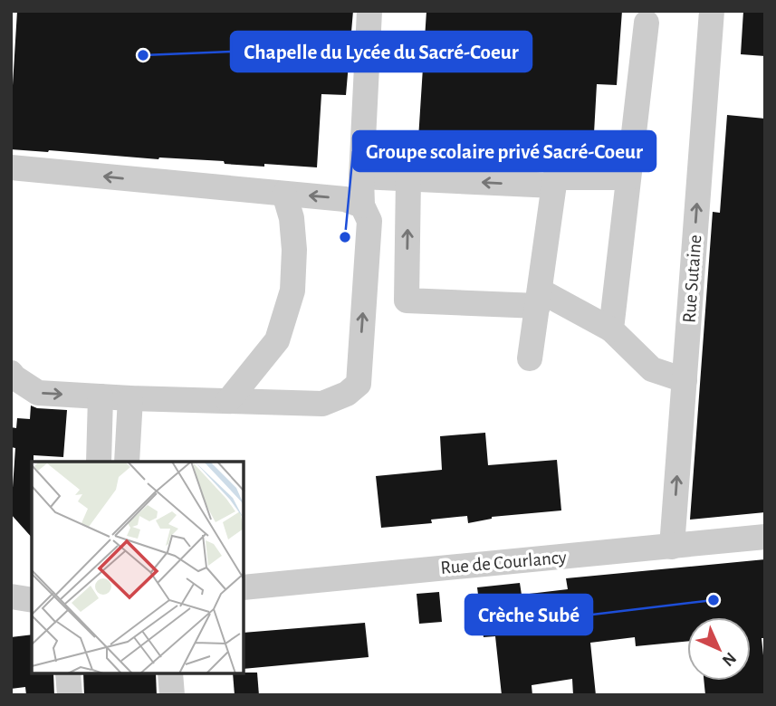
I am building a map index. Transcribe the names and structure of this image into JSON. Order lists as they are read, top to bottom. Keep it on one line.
{"streets":{"street":["Rue Sutaine","Rue de Courlancy"]},"crossings":[["Rue Sutaine","Rue de Courlancy"]],"places":["Chapelle du Lycée du Sacré-Coeur","Groupe scolaire privé Sacré-Coeur","Crèche Subé"],"north":"bottom right"}
